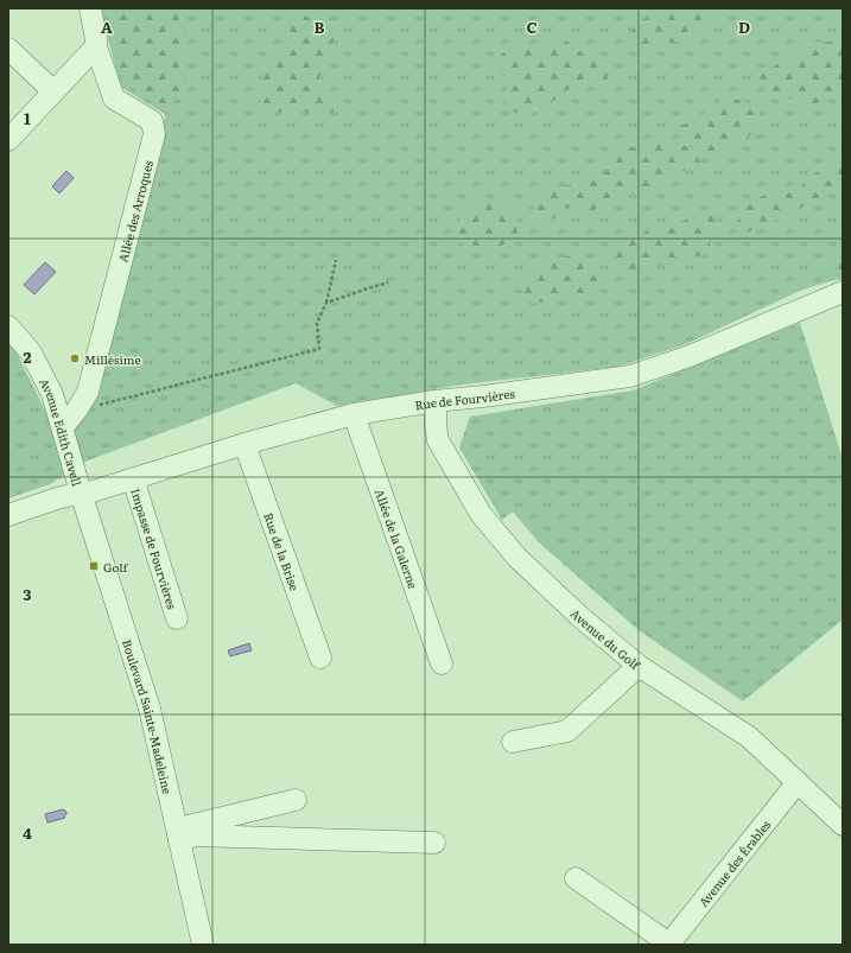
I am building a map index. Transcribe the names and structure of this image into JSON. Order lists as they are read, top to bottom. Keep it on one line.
{"streets":{"street":["Allée des Arroques","Rue de Fourvières","Avenue Edith Cavell","Allée de la Galerne","Impasse de Fourvières","Rue de la Brise","Avenue du Golf","Boulevard Sainte-Madeleine","Avenue des Érables"]},"crossings":[["Allée des Arroques","Avenue Edith Cavell"],["Rue de Fourvières","Avenue Edith Cavell"],["Rue de Fourvières","Allée de la Galerne"],["Rue de Fourvières","Impasse de Fourvières"],["Rue de Fourvières","Rue de la Brise"],["Rue de Fourvières","Avenue du Golf"],["Rue de Fourvières","Boulevard Sainte-Madeleine"],["Avenue Edith Cavell","Boulevard Sainte-Madeleine"],["Avenue du Golf","Avenue des Érables"]],"places":{"other":["Millésime"],"transit":["Golf"]},"grid":{"columns":["A","B","C","D"],"rows":["1","2","3","4"]}}
